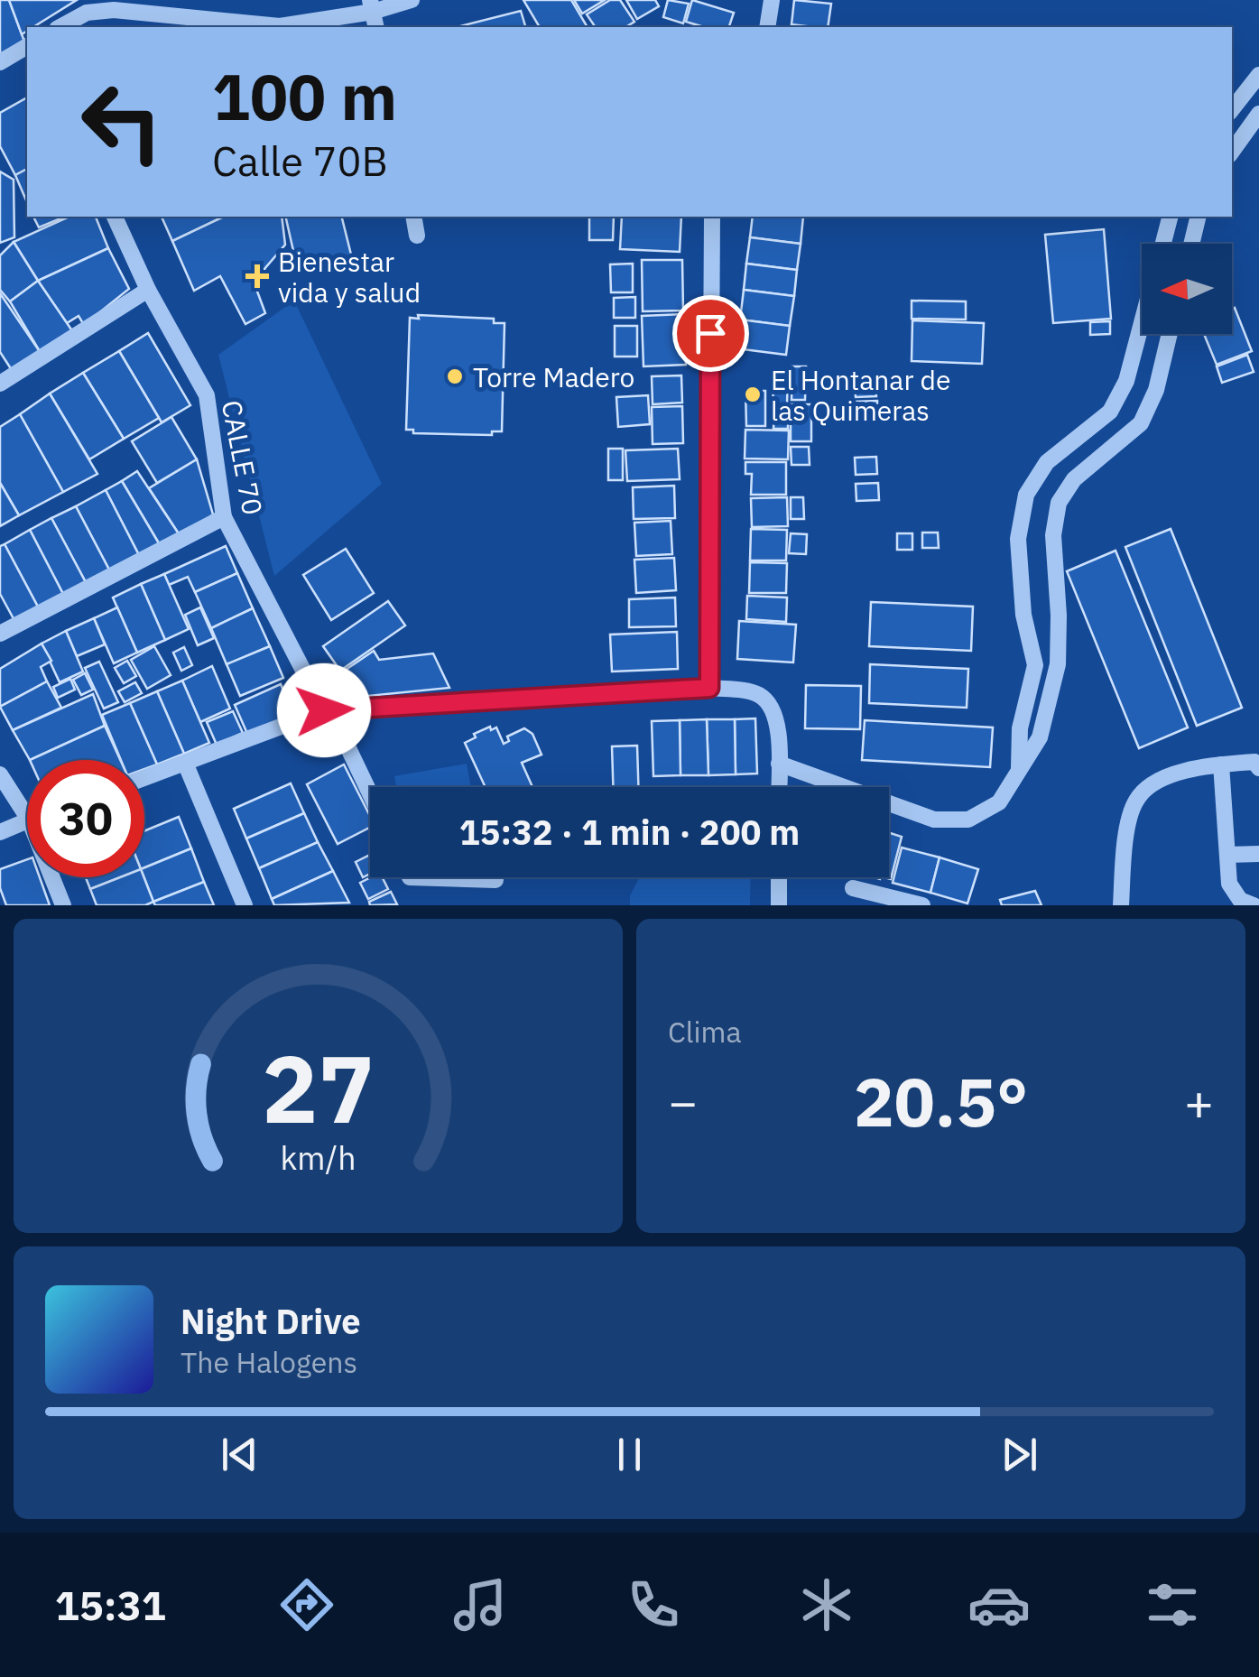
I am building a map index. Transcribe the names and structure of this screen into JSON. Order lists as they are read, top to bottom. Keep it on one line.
{"streets":{"street":["CALLE 70"]},"places":{"health":["Bienestar vida y salud"],"other":["Torre Madero","El Hontanar de las Quimeras"]},"north":"left","page":{"turn":["100 m","Calle 70B"],"limit":"30","trip":"15:32 · 1 min · 200 m","tile":"Clima","heat":["−","20.5°","+"],"song":["Night Drive","The Halogens"],"tabs":"15:31","gauge":["27","km/h"]}}
